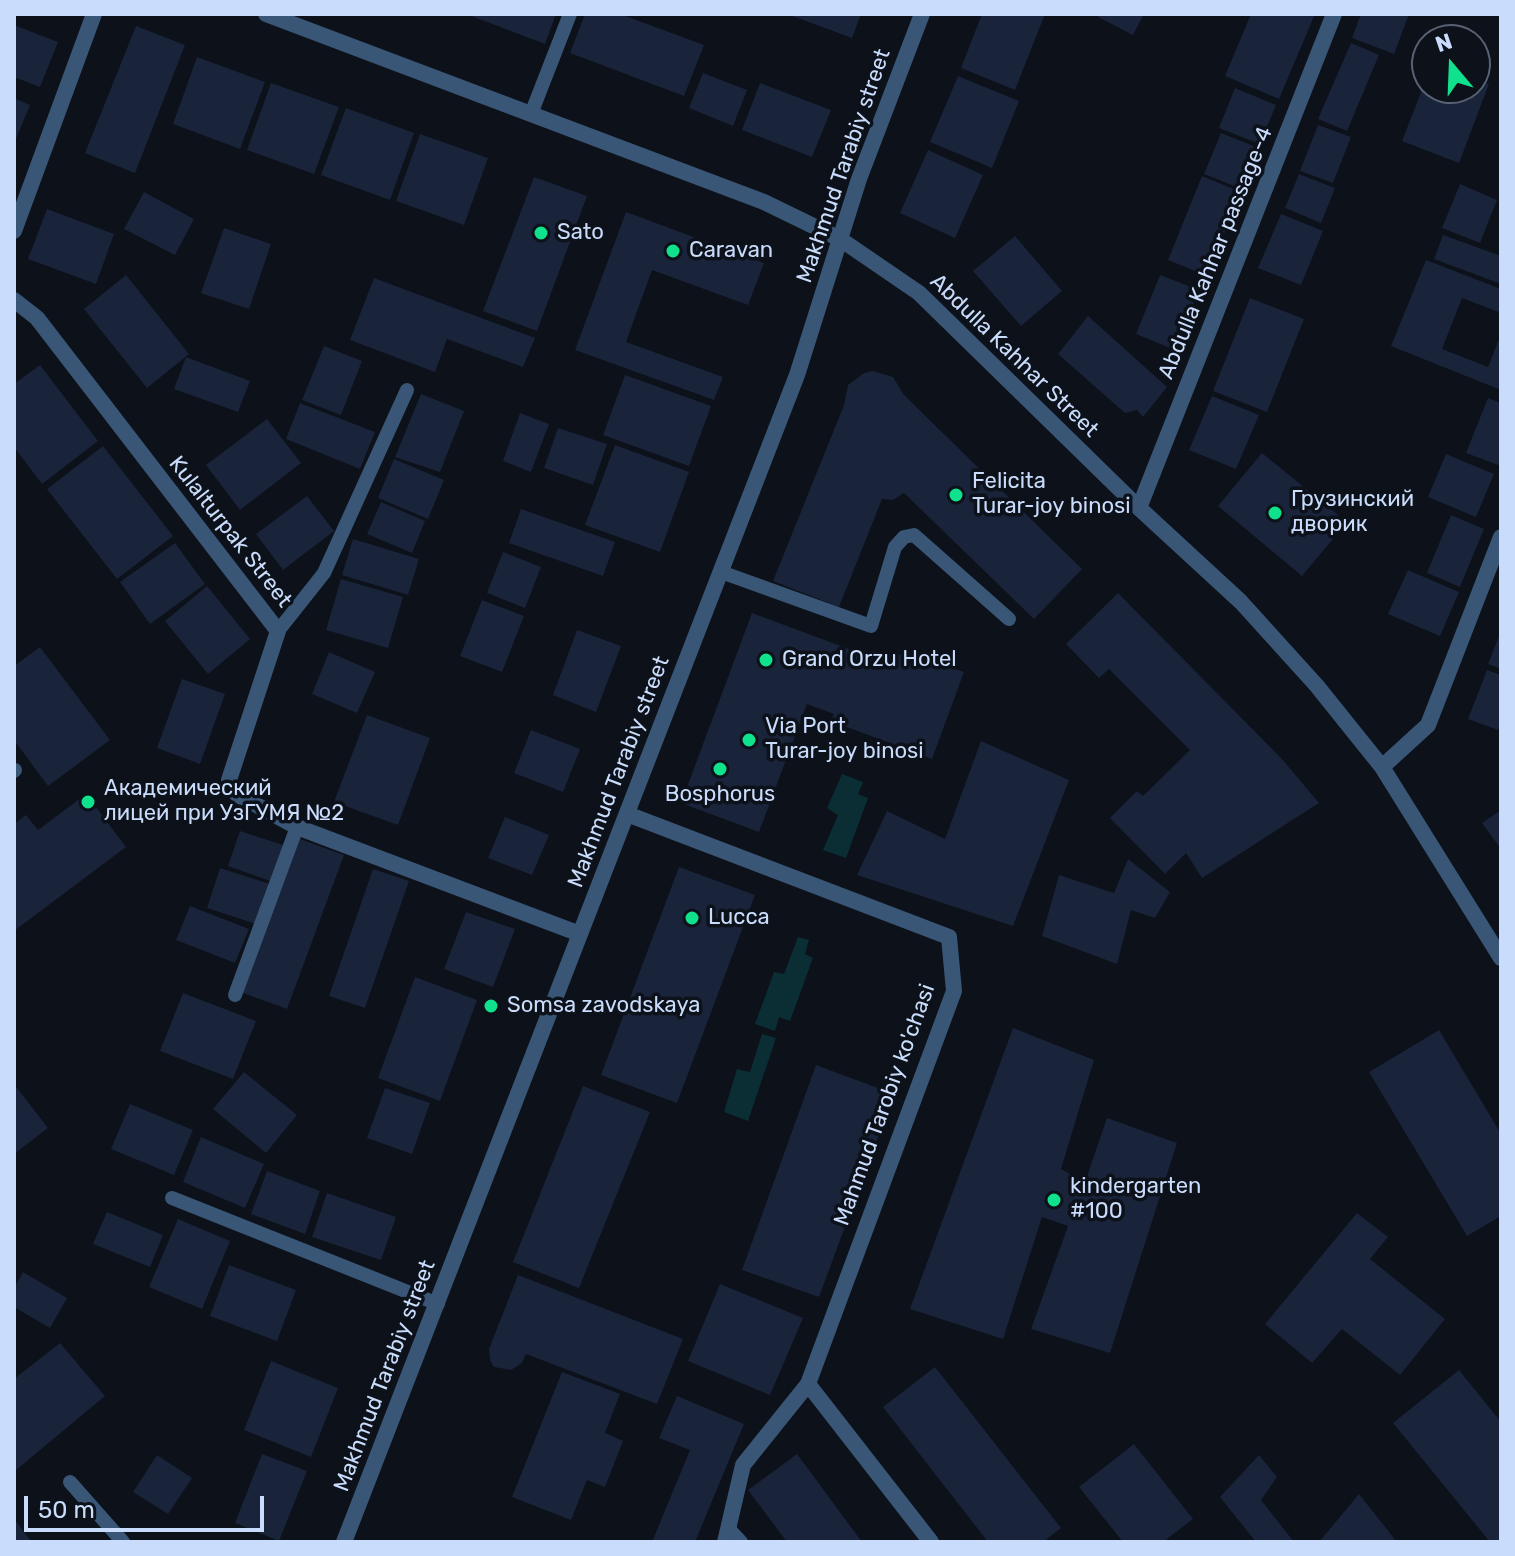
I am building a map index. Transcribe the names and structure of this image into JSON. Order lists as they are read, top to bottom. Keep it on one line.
{"streets":{"street":["Makhmud Tarabiy street","Abdulla Kahhar passage-4","Abdulla Kahhar Street","Kulalturpak Street","Mahmud Tarobiy ko'chasi"]},"crossings":[["Makhmud Tarabiy street","Abdulla Kahhar Street"],["Makhmud Tarabiy street","Kulalturpak Street"],["Makhmud Tarabiy street","Mahmud Tarobiy ko'chasi"],["Abdulla Kahhar passage-4","Abdulla Kahhar Street"]],"places":["Sato","Caravan","Felicita Turar-joy binosi","Грузинский дворик","Grand Orzu Hotel","Via Port Turar-joy binosi","Bosphorus","Академический лицей при УзГУМЯ №2","Lucca","Somsa zavodskaya","kindergarten #100"],"scale_bar":"50 m","north":"top"}
